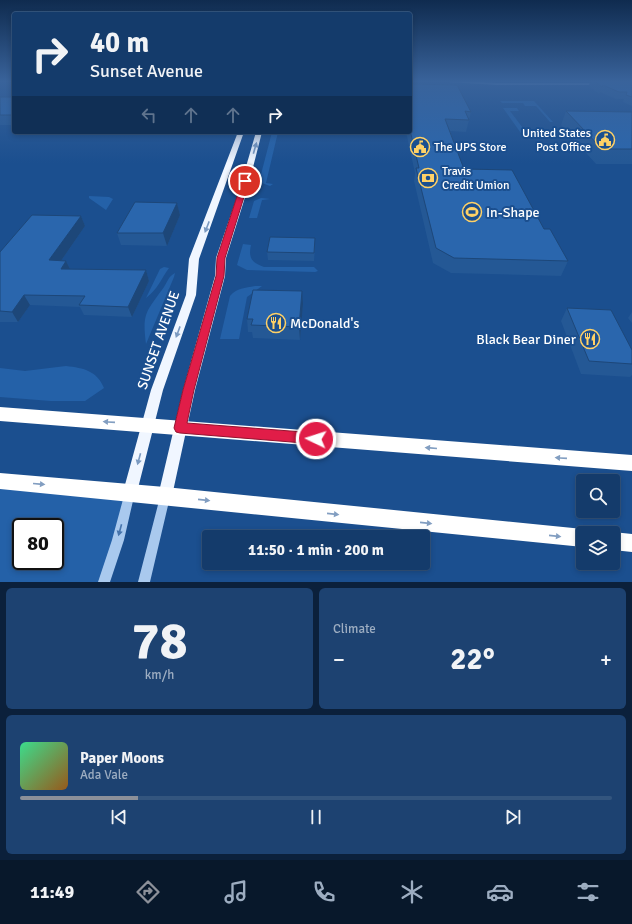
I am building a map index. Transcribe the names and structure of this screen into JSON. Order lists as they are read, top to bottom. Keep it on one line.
{"streets":{"main road":["SUNSET AVENUE"]},"places":{"public building":["United States Post Office","The UPS Store"],"bank":["Travis Credit Umion"],"sports":["In-Shape"],"restaurant":["McDonald's","Black Bear Diner"]},"page":{"turn":["40 m","Sunset Avenue"],"limit":"80","trip":"11:50 · 1 min · 200 m","tile":[["78","km/h"],"Climate"],"heat":["−","22°","+"],"song":["Paper Moons","Ada Vale"],"tabs":"11:49"}}
